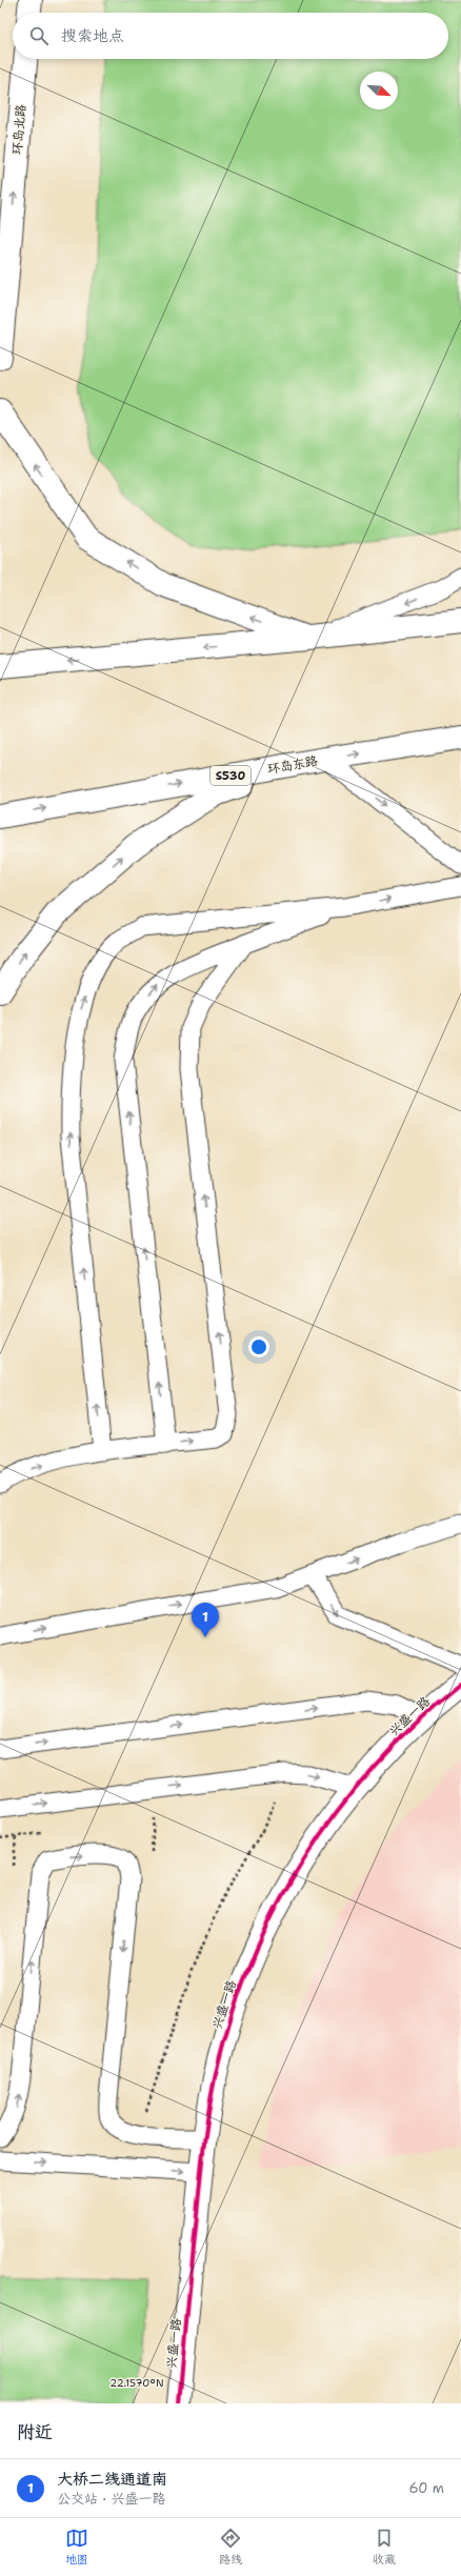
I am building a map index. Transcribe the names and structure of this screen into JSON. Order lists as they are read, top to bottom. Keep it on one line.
{"streets":{"main road":["环岛北路","环岛东路","S530","兴盛一路"]},"one_way":["环岛北路"],"north":"bottom right","page":{"search":"搜索地点","pins":"1","heading":"附近","list":[{"mark":"1","name":"大桥二线通道南","note":"公交站 · 兴盛一路","value":"60 m"}],"nav":["地图","路线","收藏"]},"coordinates":["22.1570°N"]}
